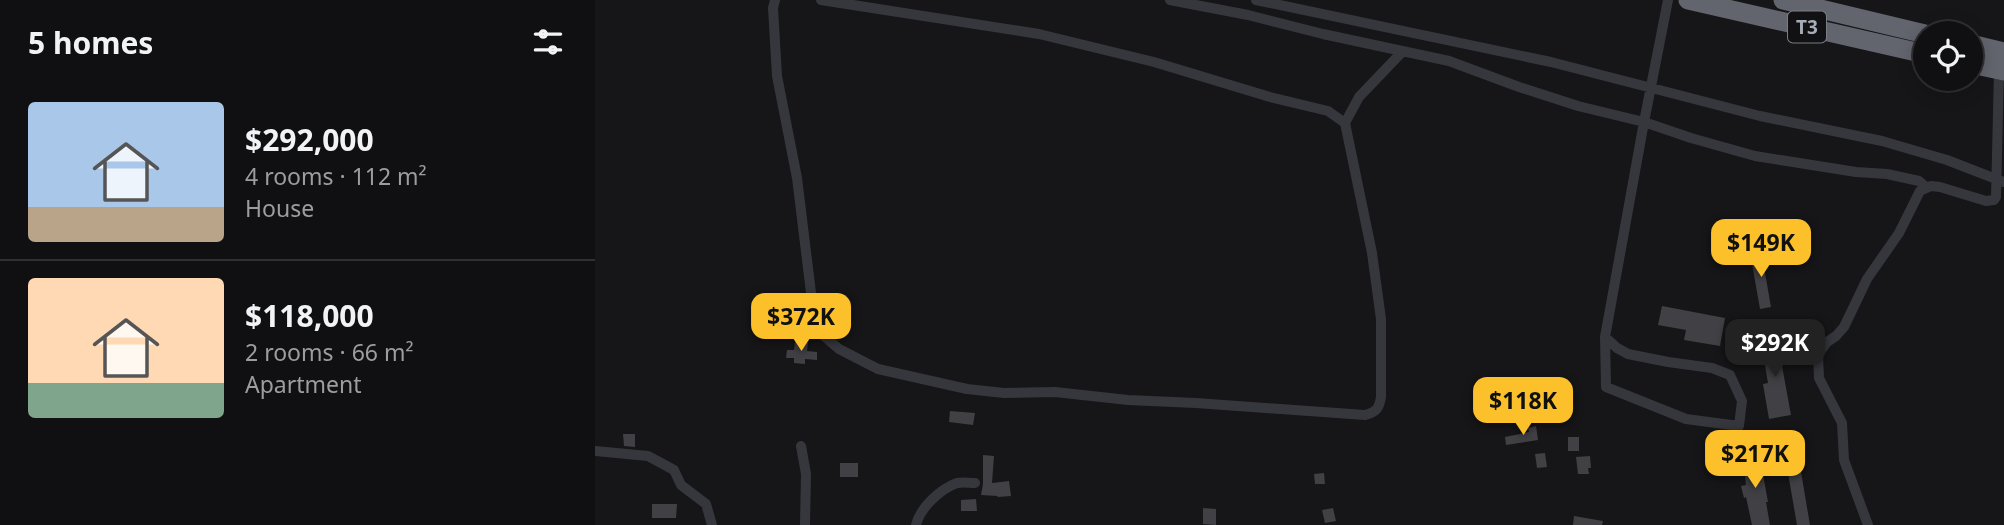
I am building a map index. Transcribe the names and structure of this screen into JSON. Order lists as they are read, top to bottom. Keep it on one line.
{"streets":{"highway":["T3"]},"page":{"heading":"5 homes","list":[{"name":"$292,000","note":"4 rooms · 112 m² · House"},{"name":"$118,000","note":"2 rooms · 66 m² · Apartment"}],"price":["$149K","$372K","$292K","$118K","$217K"]}}
